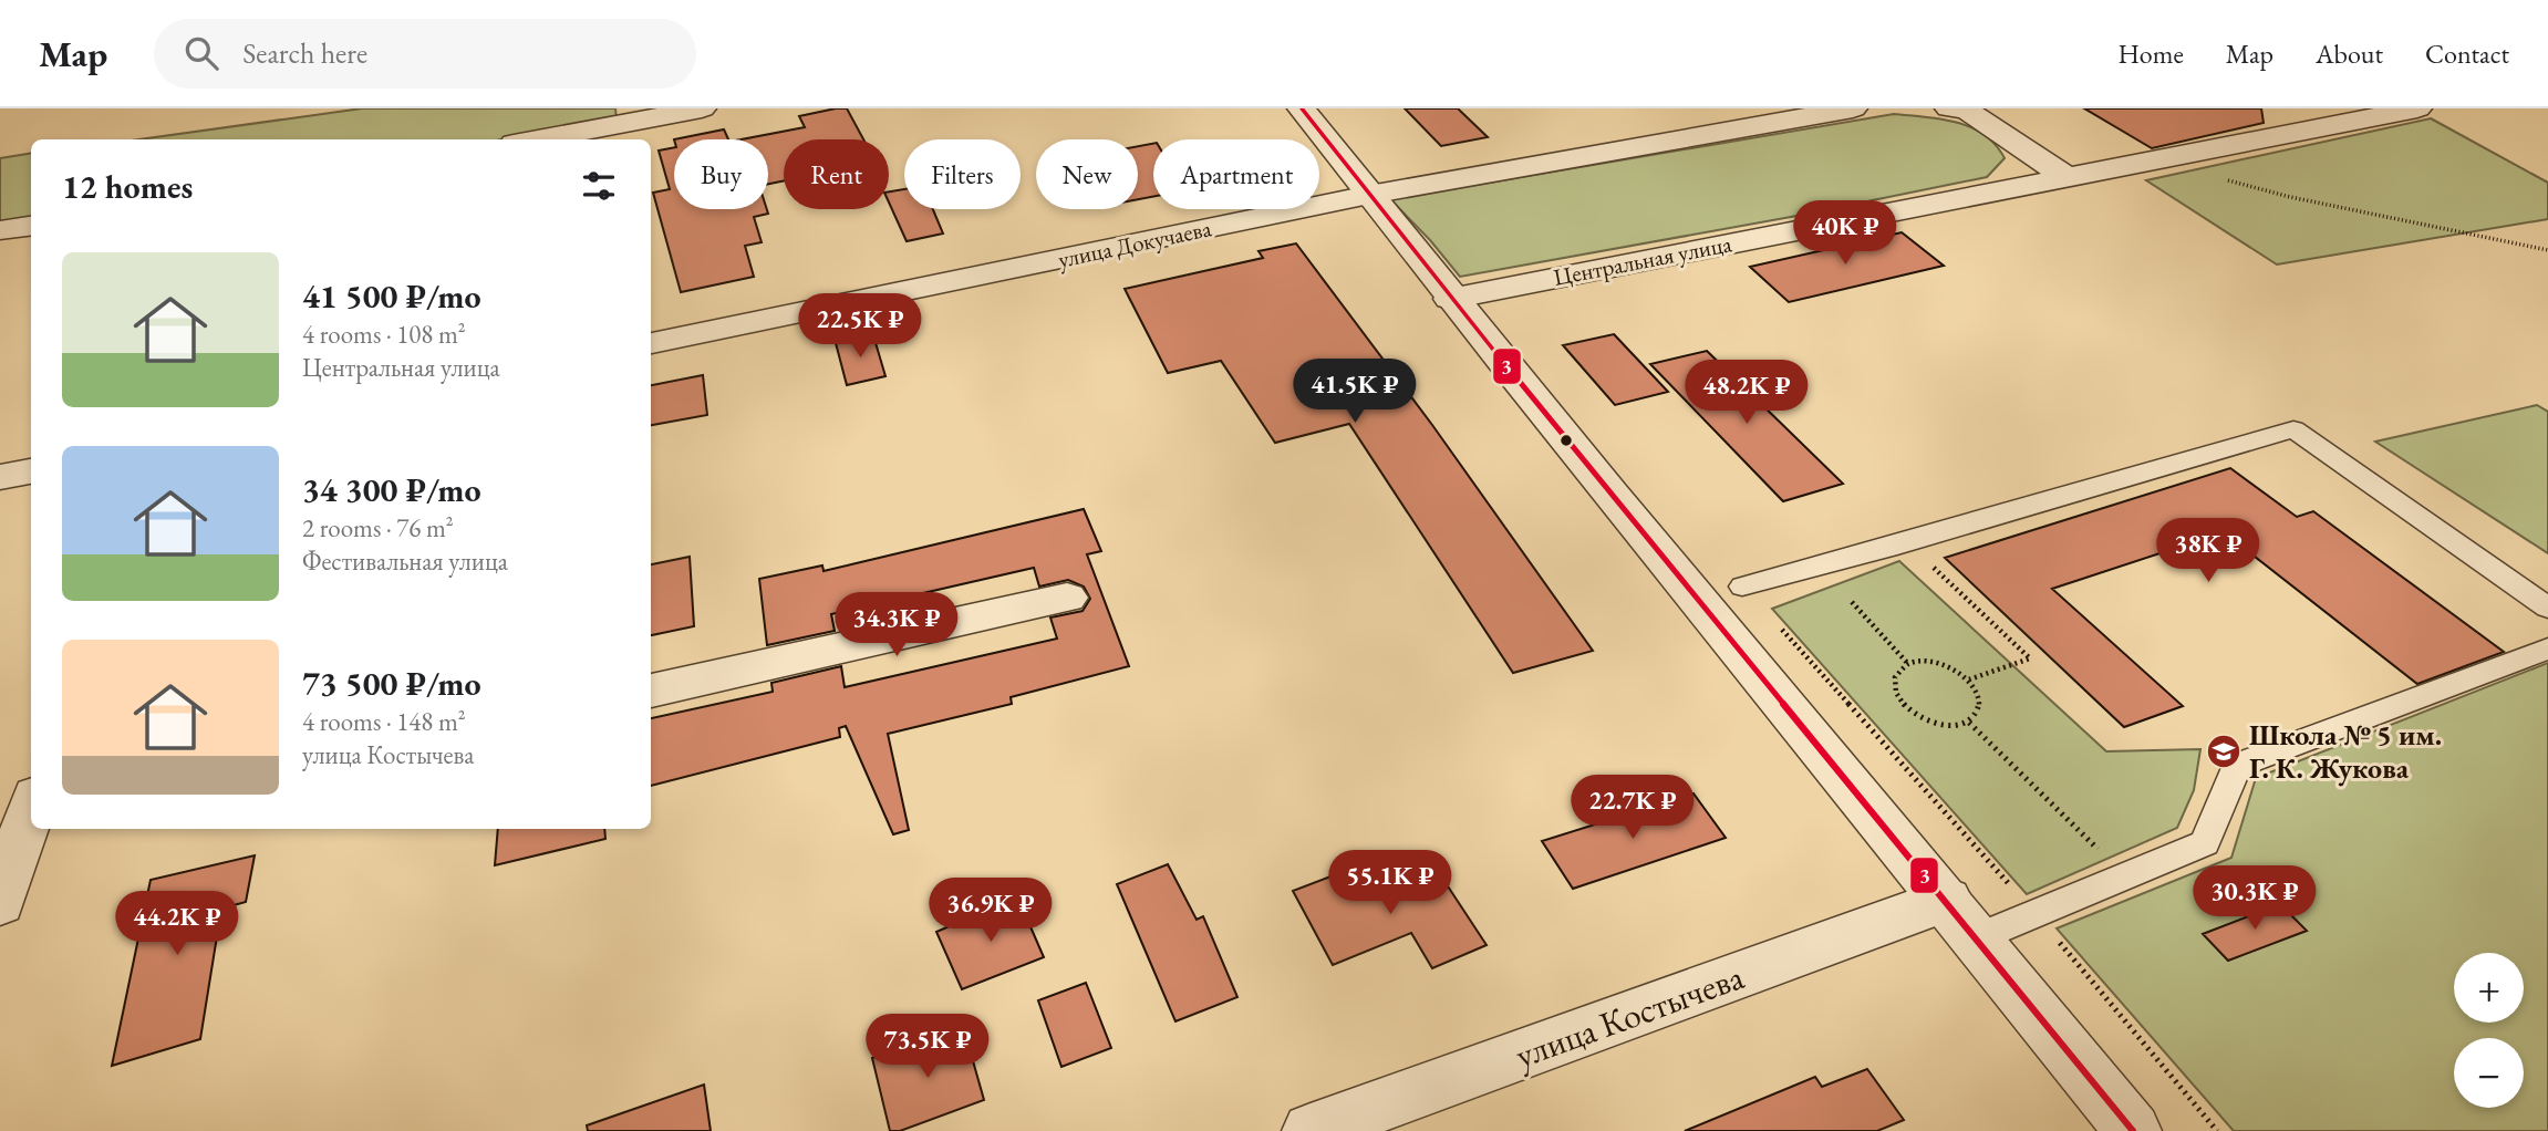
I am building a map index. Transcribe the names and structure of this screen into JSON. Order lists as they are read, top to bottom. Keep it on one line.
{"streets":{"street":["улица Докучаева","Центральная улица","улица Костычева"]},"places":{"school or university":["Школа № 5 им. Г. К. Жукова"]},"lines":["transit line 3"],"page":{"header":"Map","search":"Search here","nav":["Home","Map","About","Contact"],"chip":["Buy","Rent","Filters","New","Apartment"],"heading":"12 homes","price":["40K ₽","22.5K ₽","41.5K ₽","48.2K ₽","38K ₽","34.3K ₽","22.7K ₽","55.1K ₽","30.3K ₽","36.9K ₽","44.2K ₽","73.5K ₽"],"list":[{"name":"41 500 ₽/mo","note":"4 rooms · 108 m² · Центральная улица"},{"name":"34 300 ₽/mo","note":"2 rooms · 76 m² · Фестивальная улица"},{"name":"73 500 ₽/mo","note":"4 rooms · 148 m² · улица Костычева"}],"map_buttons":["+","−"]}}
